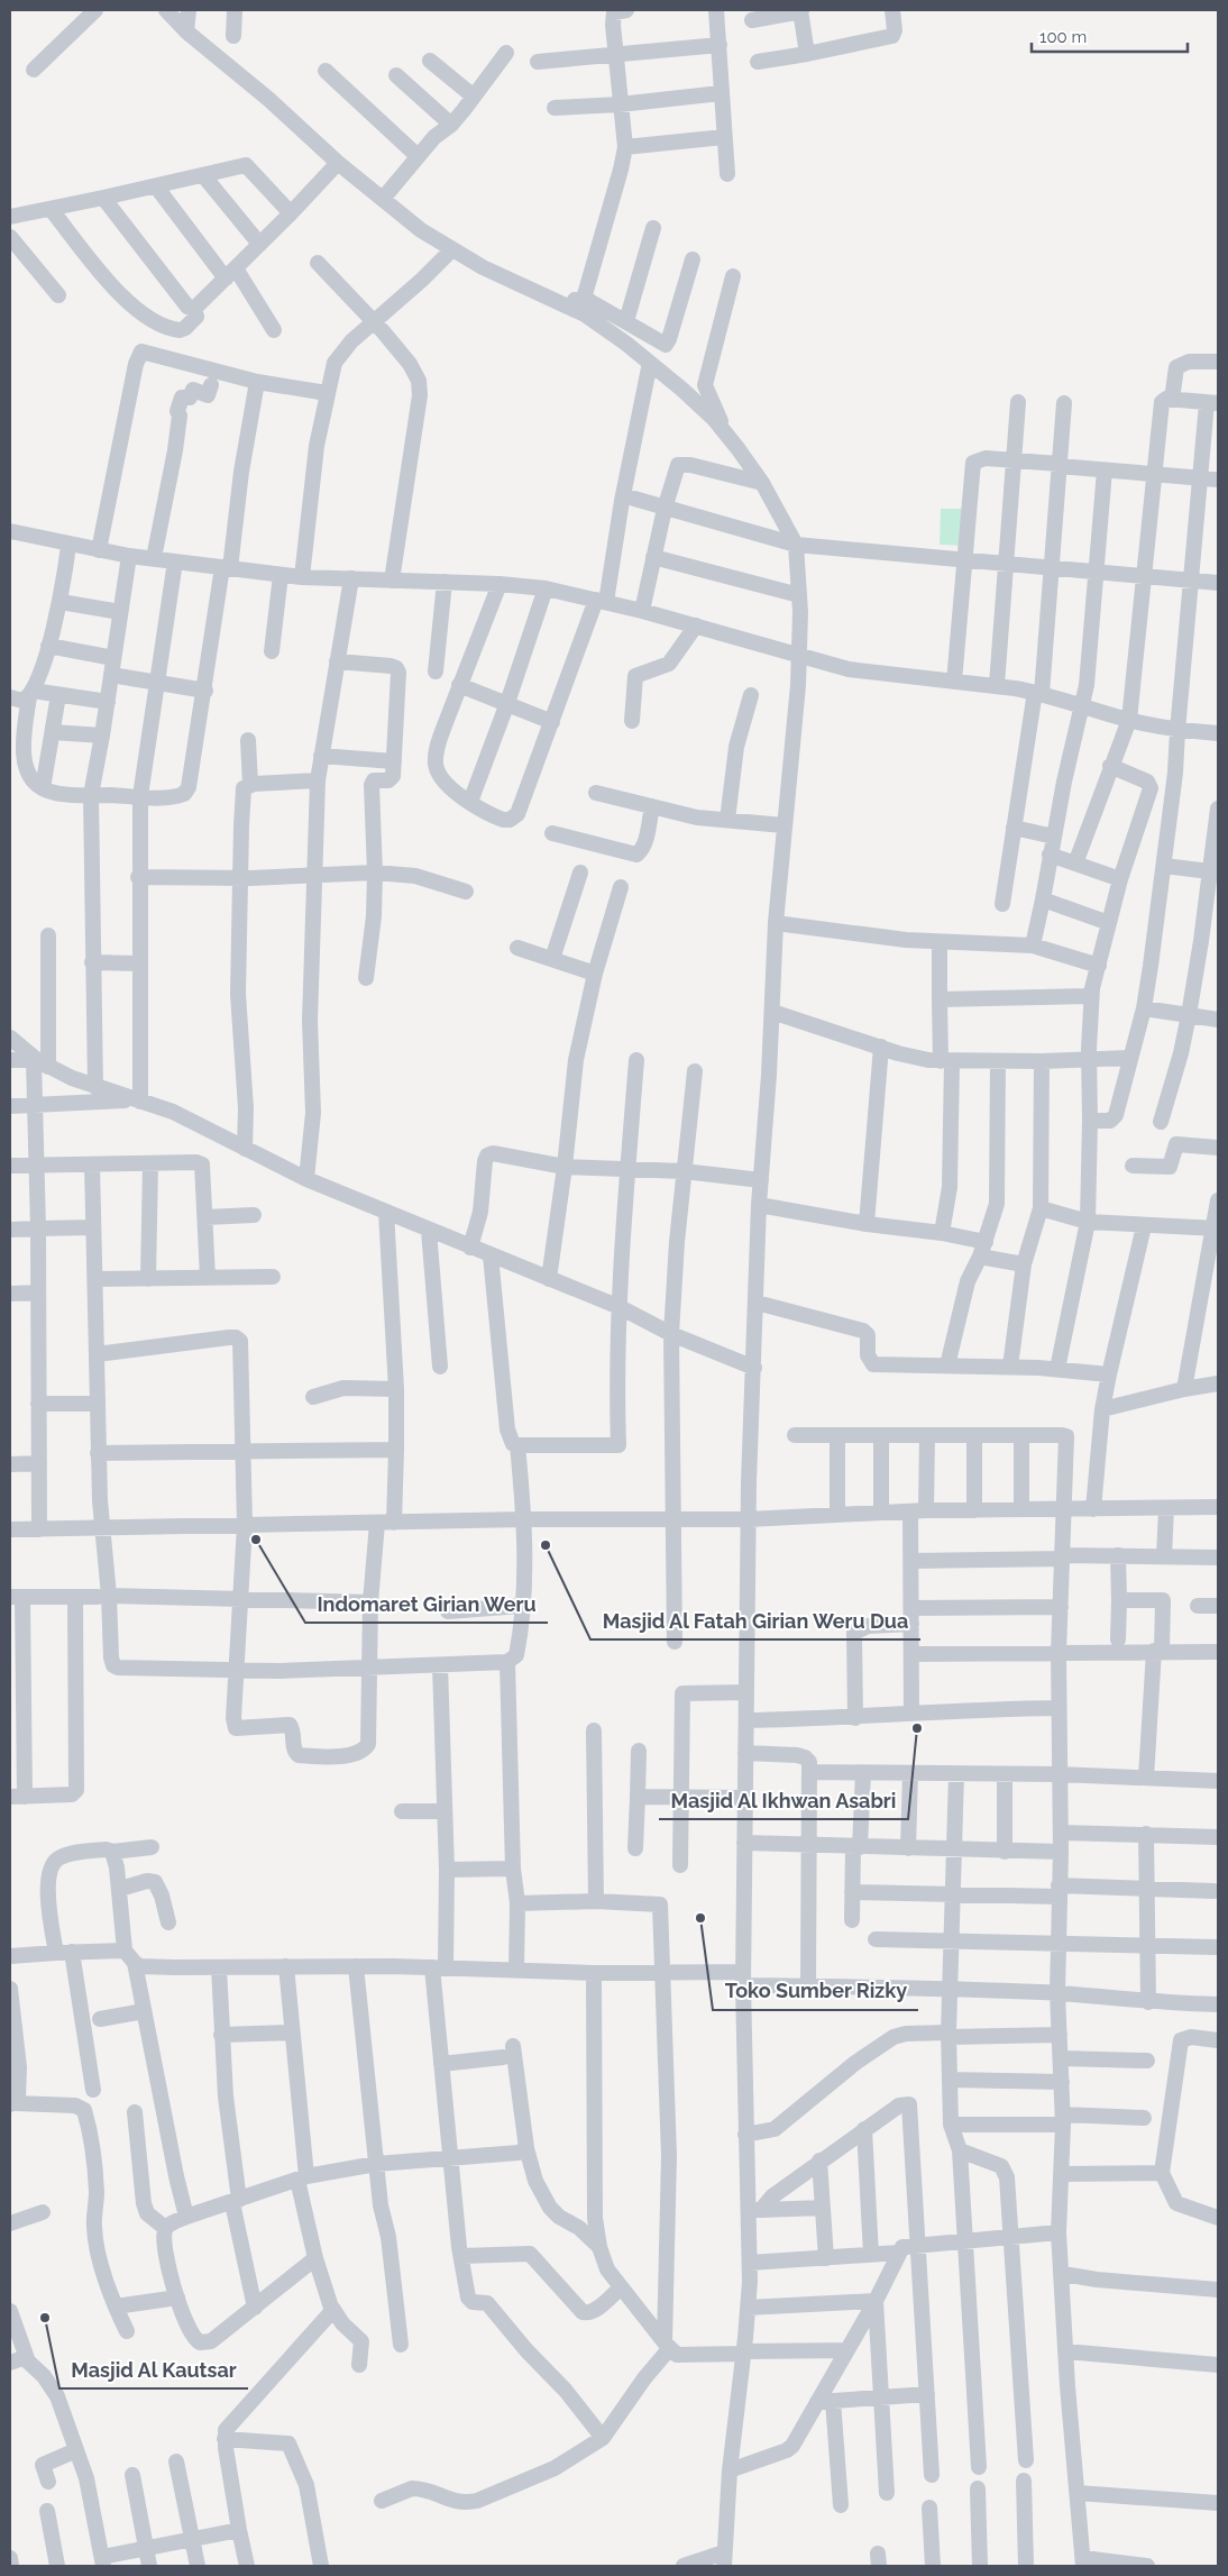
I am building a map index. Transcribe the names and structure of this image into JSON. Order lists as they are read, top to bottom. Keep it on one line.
{"places":["Indomaret Girian Weru","Masjid Al Fatah Girian Weru Dua","Masjid Al Ikhwan Asabri","Toko Sumber Rizky","Masjid Al Kautsar"],"scale_bar":"100 m"}
